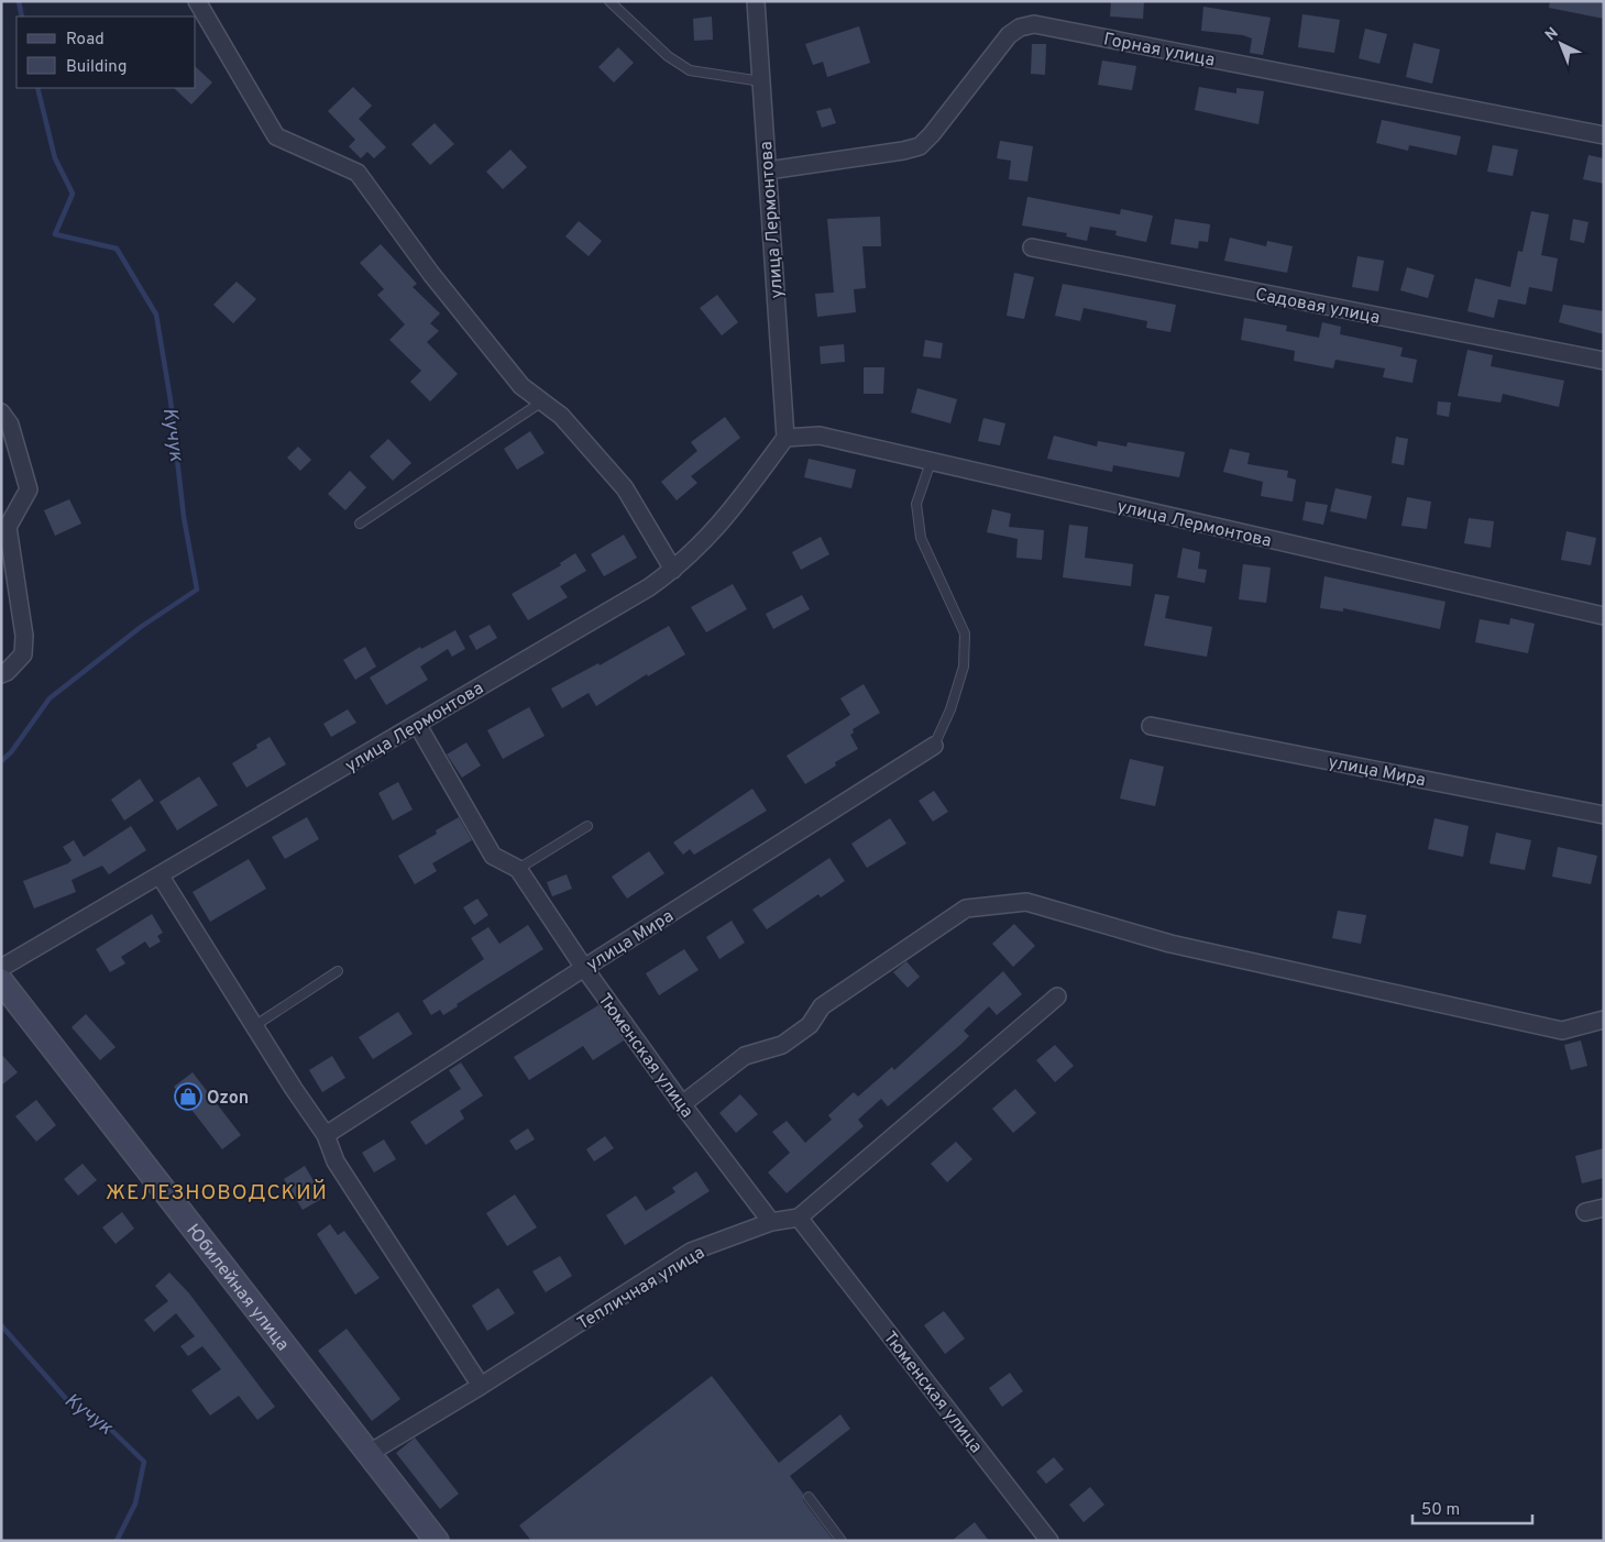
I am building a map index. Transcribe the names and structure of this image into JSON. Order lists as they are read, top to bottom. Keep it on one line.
{"streets":{"street":["Горная улица","улица Лермонтова","Садовая улица","улица Мира","Тюменская улица","Юбилейная улица","Тепличная улица"]},"crossings":[["Горная улица","улица Лермонтова"],["улица Лермонтова","Тюменская улица"],["улица Мира","Тюменская улица"],["Тюменская улица","Тепличная улица"],["Юбилейная улица","Тепличная улица"]],"districts":["ЖЕЛЕЗНОВОДСКИЙ"],"water":["Кучук"],"places":{"shop":["Ozon"]},"legend":["Road","Building"],"scale_bar":"50 m","north":"top left"}
